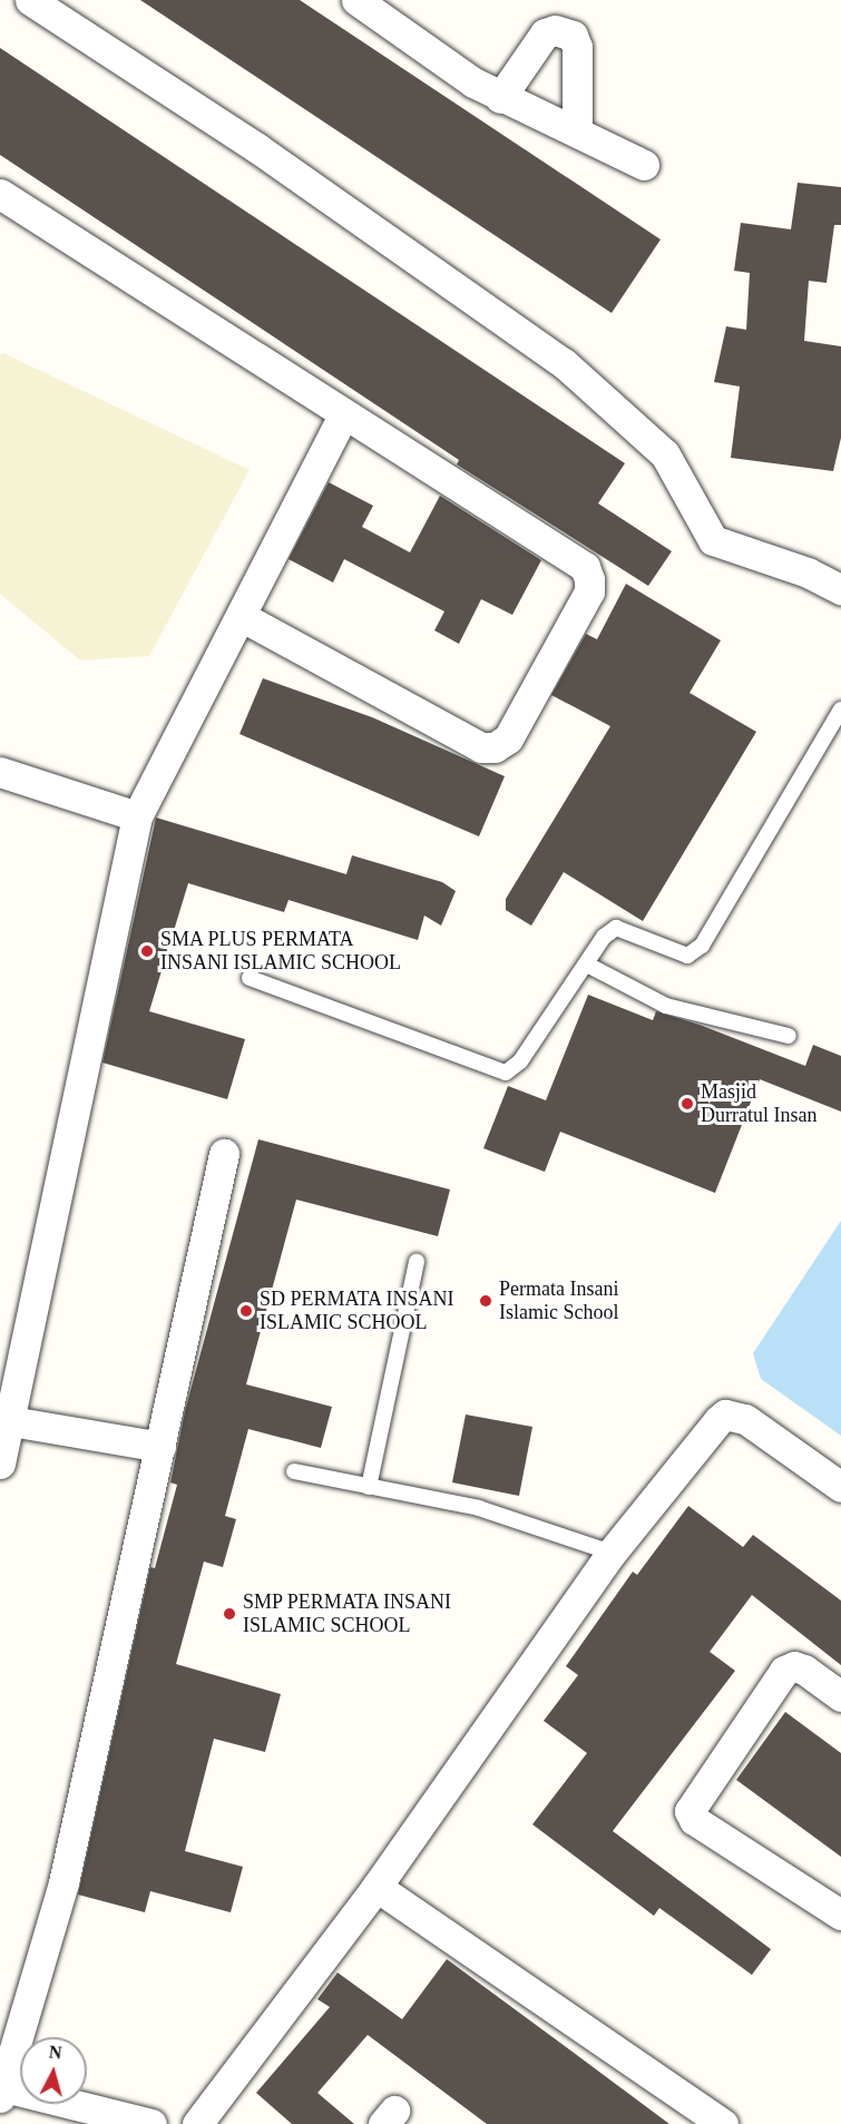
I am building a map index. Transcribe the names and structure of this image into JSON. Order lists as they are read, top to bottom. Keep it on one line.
{"places":["SMA PLUS PERMATA INSANI ISLAMIC SCHOOL","Masjid Durratul Insan","Permata Insani Islamic School","SD PERMATA INSANI ISLAMIC SCHOOL","SMP PERMATA INSANI ISLAMIC SCHOOL"],"north":"top"}
